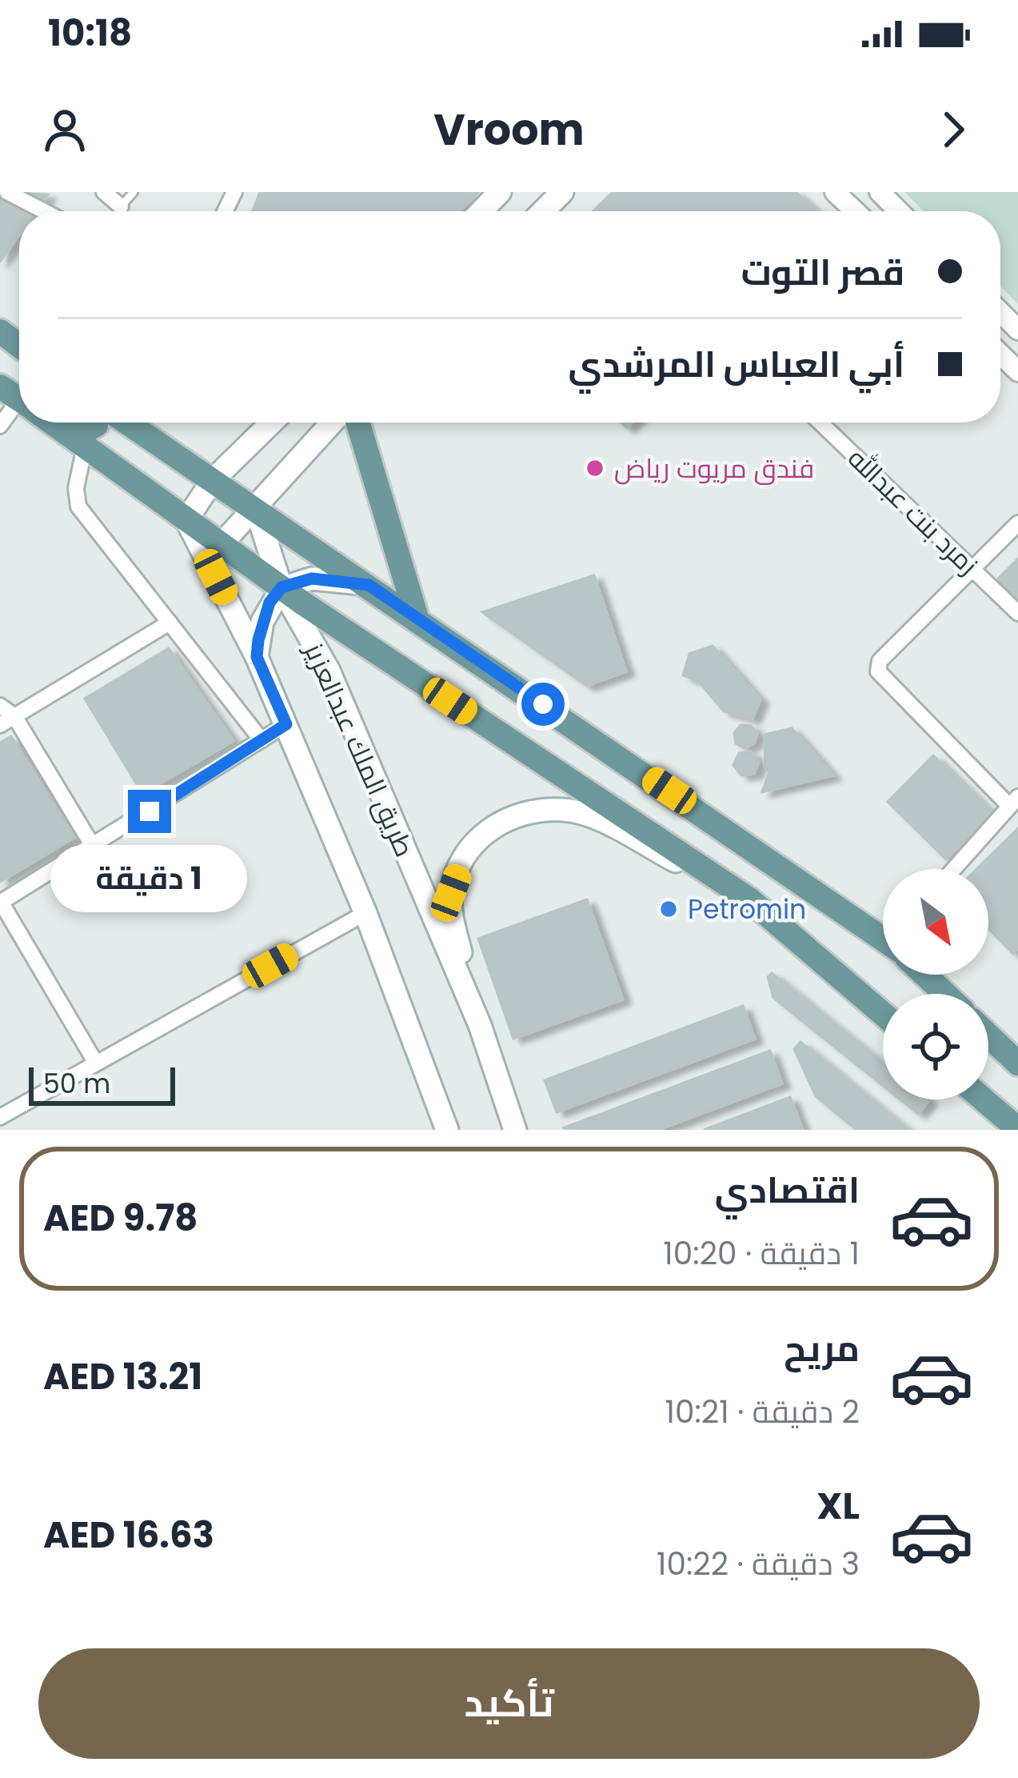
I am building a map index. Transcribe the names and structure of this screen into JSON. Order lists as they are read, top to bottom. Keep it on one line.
{"streets":{"main road":["طريق الملك عبدالعزيز"],"street":["زمرد بنت عبدالله"]},"places":["فندق مريوت رياض","Petromin"],"scale_bar":"50 m","north":"bottom right","page":{"status":"10:18","header":"Vroom","banner":["قصر التوت","أبي العباس المرشدي"],"bubble":"1 دقيقة","scale":"50 m","list":[{"name":"اقتصادي","note":"1 دقيقة · 10:20","value":"AED 9.78"},{"name":"مريح","note":"2 دقيقة · 10:21","value":"AED 13.21"},{"name":"XL","note":"3 دقيقة · 10:22","value":"AED 16.63"}],"buttons":"تأكيد"}}
